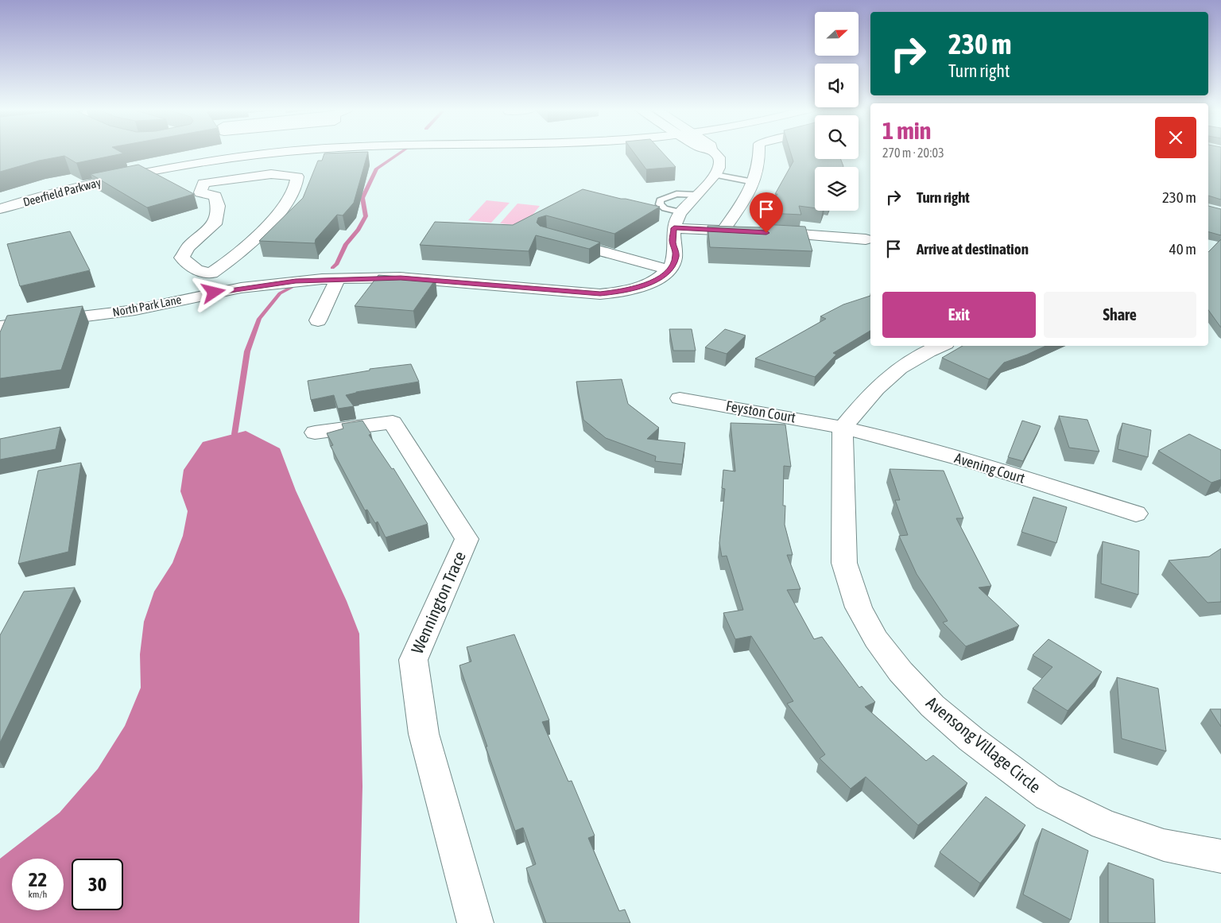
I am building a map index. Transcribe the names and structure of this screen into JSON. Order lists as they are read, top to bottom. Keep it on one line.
{"streets":{"street":["Deerfield Parkway","North Park Lane","Feyston Court","Avening Court","Wennington Trace","Avensong Village Circle"]},"crossings":[["Feyston Court","Avening Court"],["Feyston Court","Avensong Village Circle"],["Avening Court","Avensong Village Circle"]],"north":"right","page":{"turn":["230 m","Turn right"],"heading":["1 min","270 m · 20:03"],"list":[{"name":"Turn right","value":"230 m"},{"name":"Arrive at destination","value":"40 m"}],"buttons":["Exit","Share"],"speed":"22 km/h","limit":"30"}}
